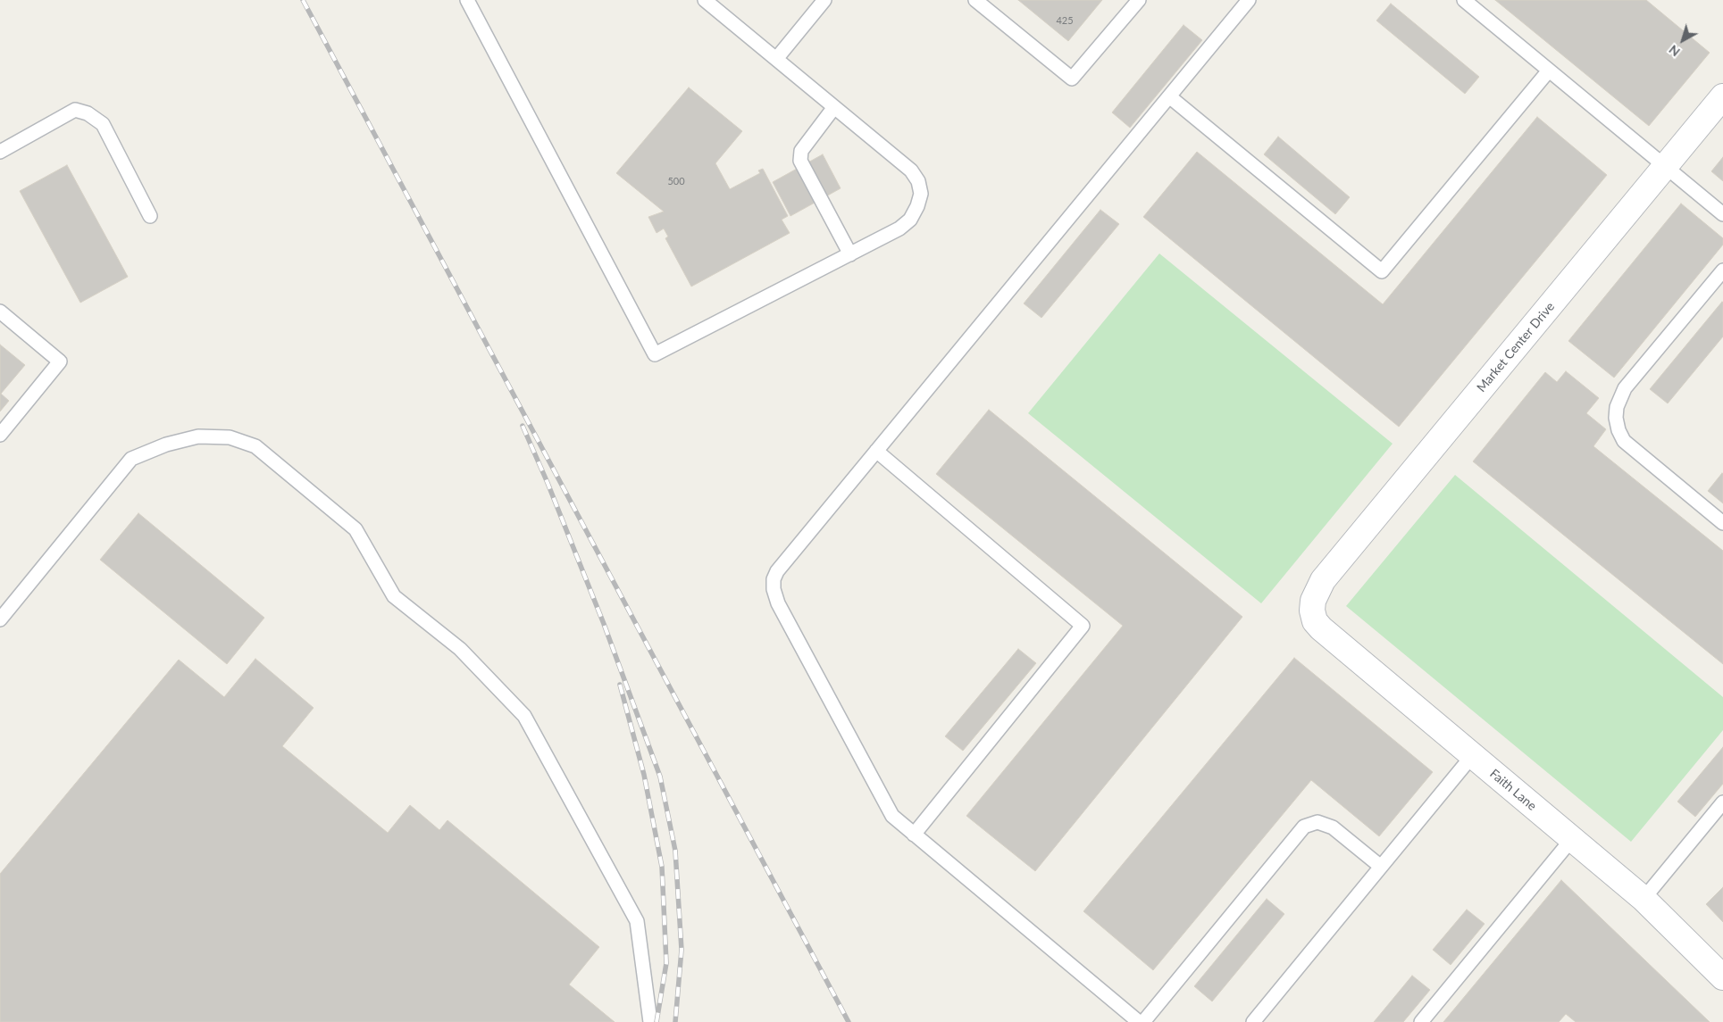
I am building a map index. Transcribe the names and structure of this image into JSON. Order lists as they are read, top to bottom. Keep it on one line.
{"streets":{"street":["Market Center Drive","Faith Lane"]},"crossings":[["Market Center Drive","Faith Lane"]],"house_numbers":["425","500"],"north":"bottom left"}
